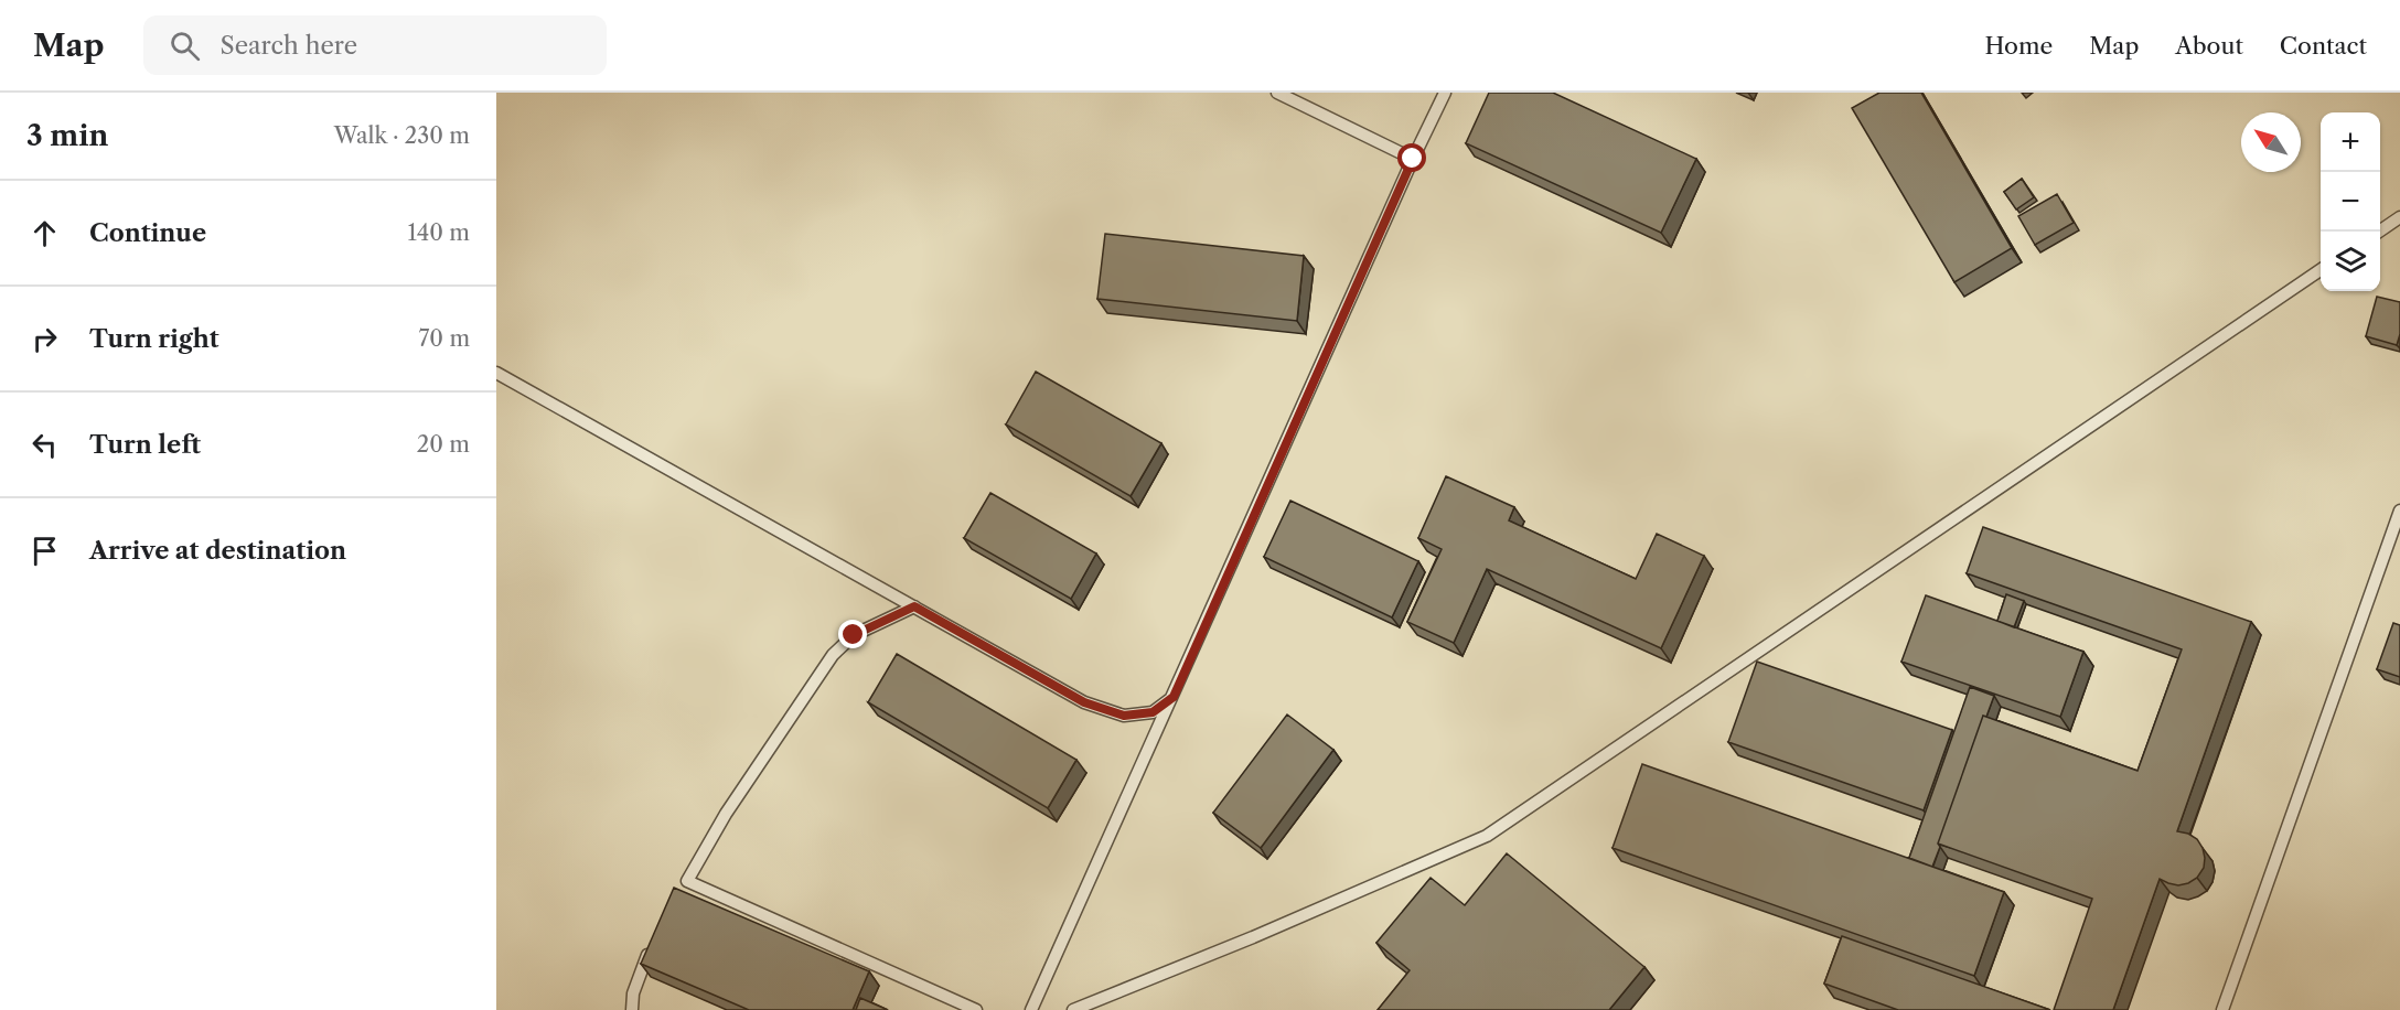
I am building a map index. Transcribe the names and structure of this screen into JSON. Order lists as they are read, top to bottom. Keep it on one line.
{"north":"top left","page":{"header":"Map","search":"Search here","nav":["Home","Map","About","Contact"],"heading":["3 min","Walk · 230 m"],"map_buttons":["+","−"],"list":[["Continue","140 m"],["Turn right","70 m"],["Turn left","20 m"],"Arrive at destination"]}}
